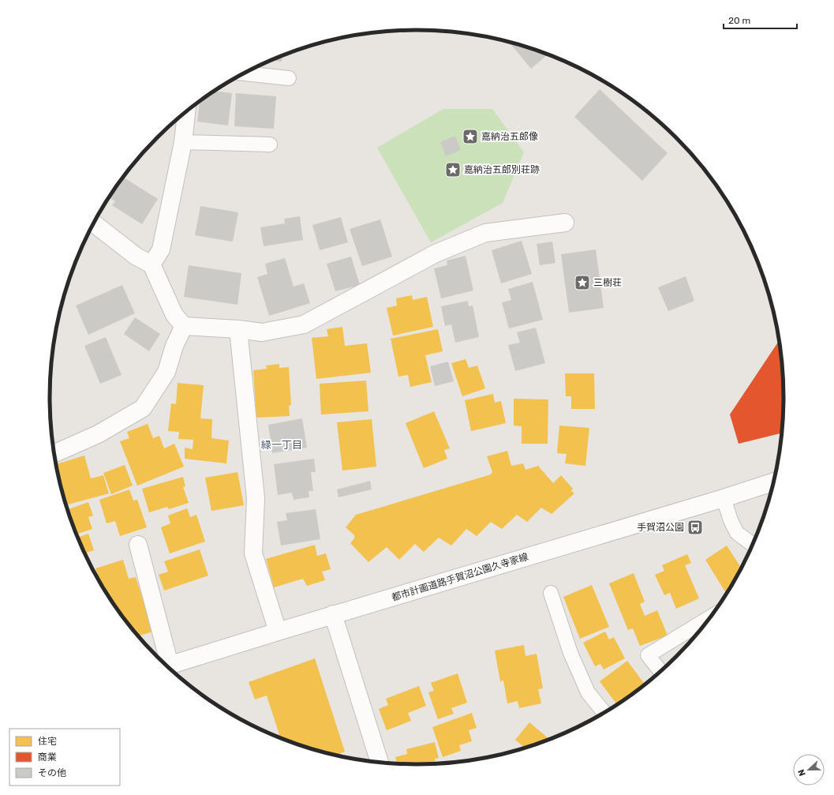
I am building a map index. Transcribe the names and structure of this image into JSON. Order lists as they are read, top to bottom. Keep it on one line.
{"streets":{"street":["都市計画道路手賀沼公園久寺家線"]},"districts":["緑一丁目"],"places":{"place":["嘉納治五郎像","嘉納治五郎別荘跡","三樹荘"],"bus stop":["手賀沼公園"]},"legend":["住宅","商業","その他"],"scale_bar":"20 m","north":"left"}
